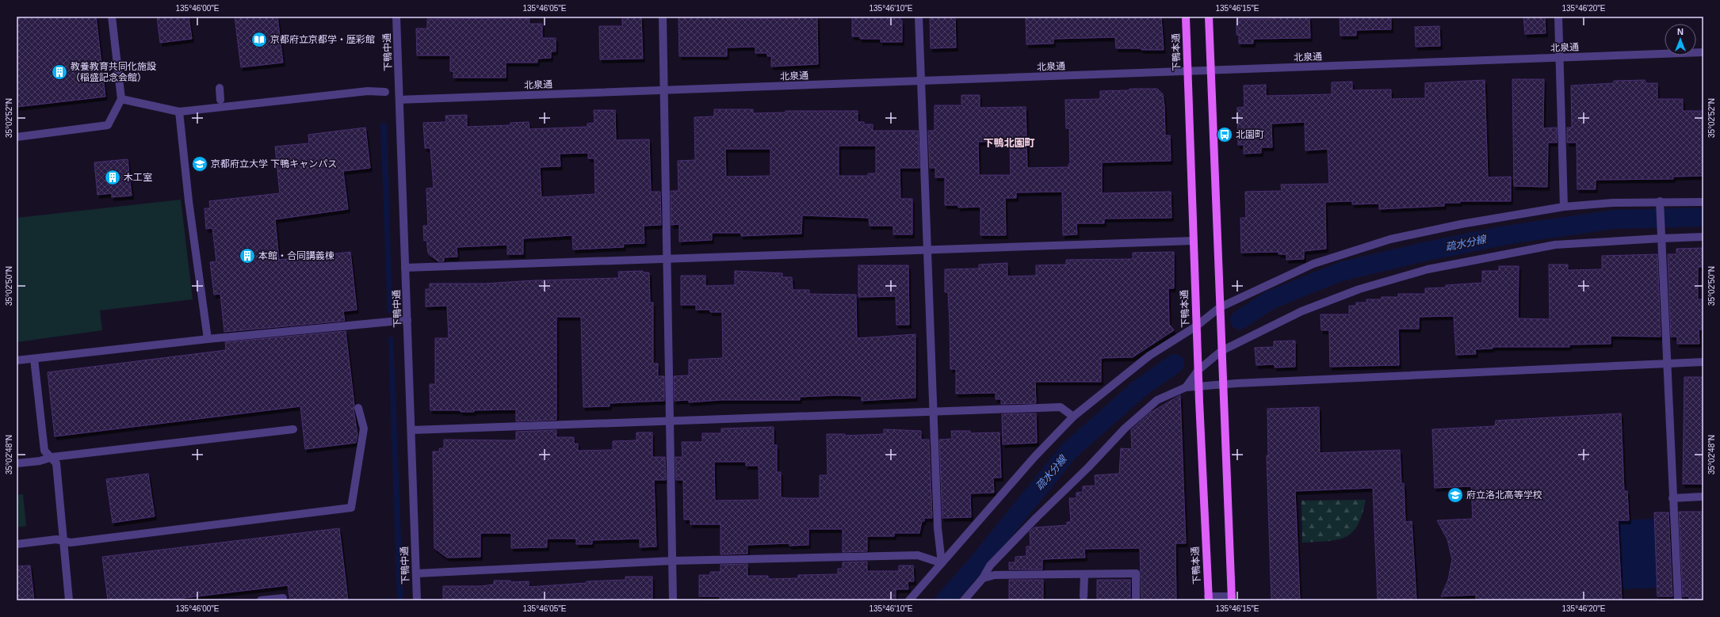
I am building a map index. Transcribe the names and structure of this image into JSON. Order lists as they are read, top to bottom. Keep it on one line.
{"streets":{"main road":["下鴨本通"],"street":["北泉通","下鴨中通"]},"crossings":[["北泉通","下鴨中通"],["北泉通","下鴨本通"]],"districts":["下鴨北園町"],"water":["疏水分線"],"places":{"library":["京都府立京都学・歴彩館"],"building":["教養教育共同化施設 （稲盛記念会館）","木工室","本館・合同講義棟"],"bus stop":["北園町"],"school or university":["京都府立大学 下鴨キャンパス","府立洛北高等学校"]},"north":"top","coordinates":["135°46'00\"E","135°46'05\"E","135°46'10\"E","135°46'15\"E","135°46'20\"E","35°02'52\"N","35°02'50\"N","35°02'48\"N"]}
